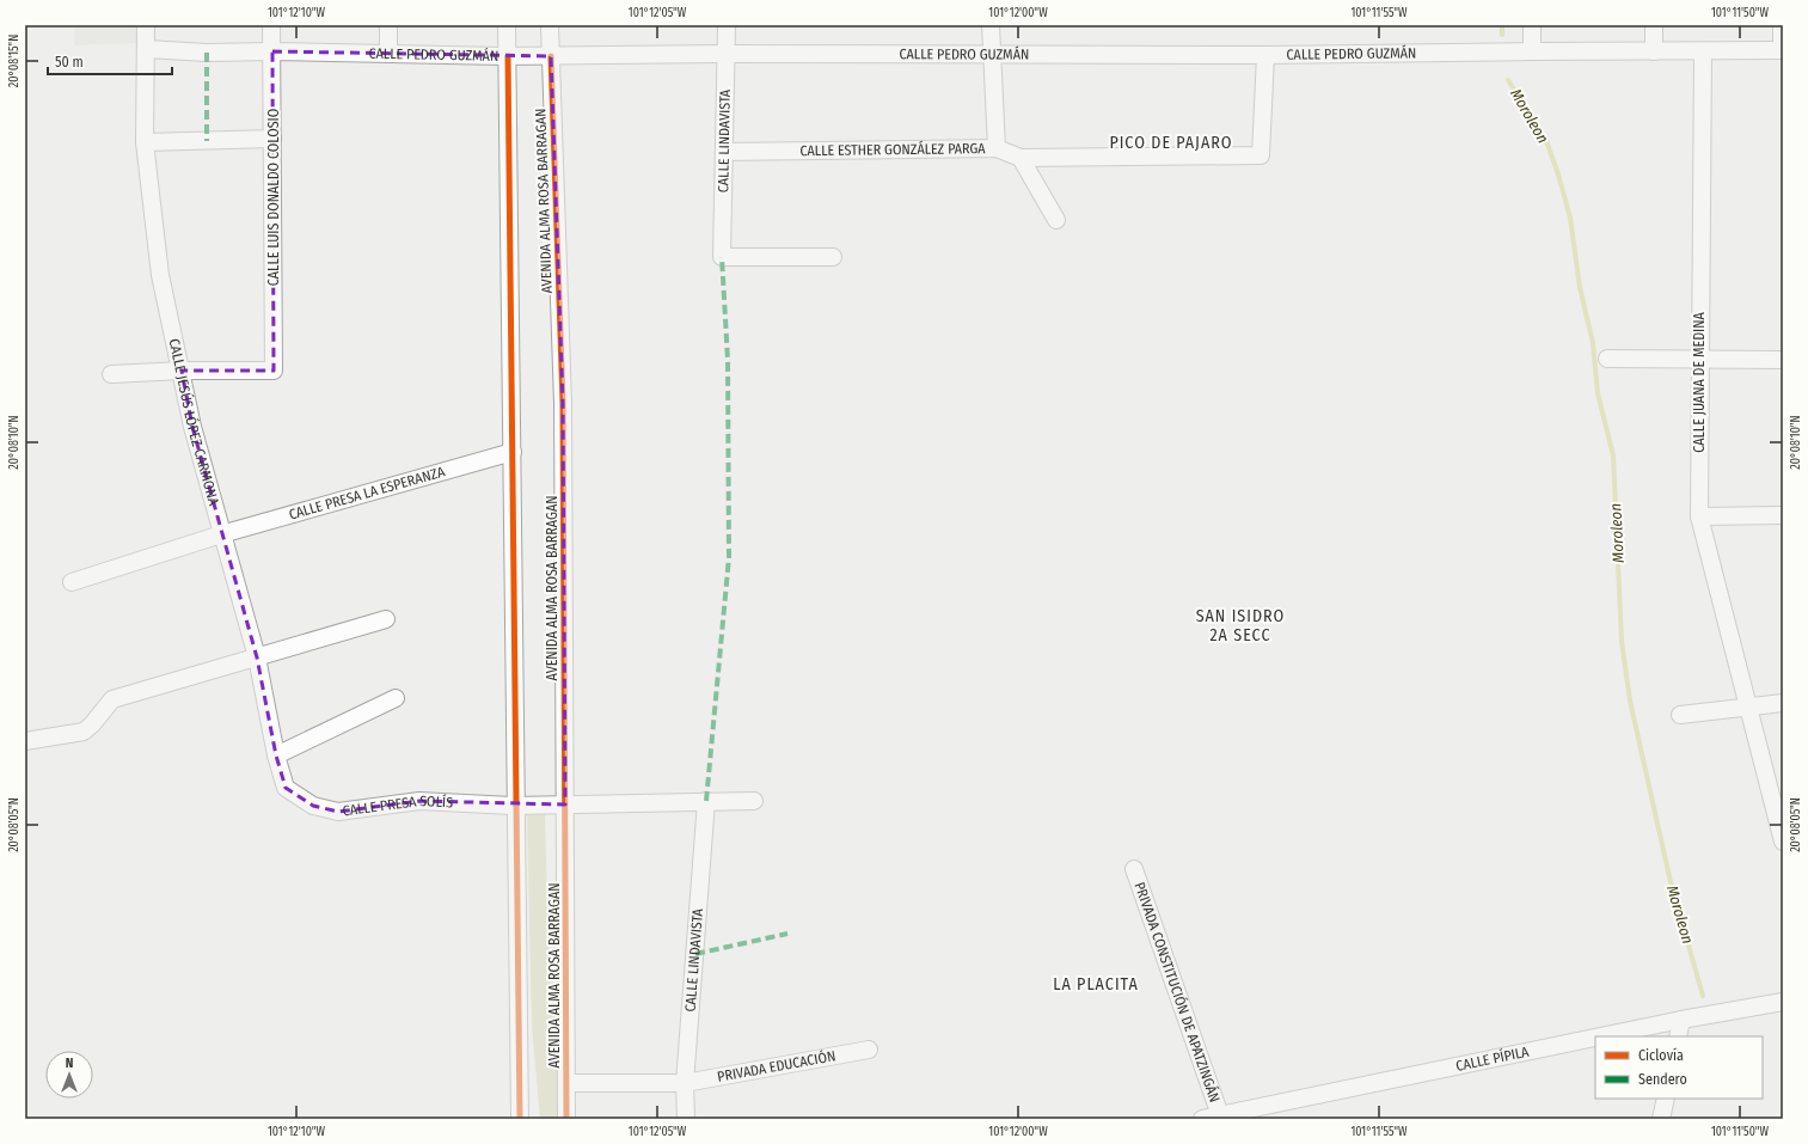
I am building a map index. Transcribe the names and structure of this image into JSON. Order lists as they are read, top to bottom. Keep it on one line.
{"streets":{"street":["CALLE PEDRO GUZMÁN","CALLE LINDAVISTA","CALLE ESTHER GONZÁLEZ PARGA","CALLE LUIS DONALDO COLOSIO","AVENIDA ALMA ROSA BARRAGAN","CALLE JUANA DE MEDINA","CALLE JESÚS LÓPEZ CARMONA","CALLE PRESA LA ESPERANZA","CALLE PRESA SOLÍS","PRIVADA CONSTITUCIÓN DE APATZINGÁN","CALLE PÍPILA","PRIVADA EDUCACIÓN"]},"crossings":[["CALLE PEDRO GUZMÁN","CALLE LINDAVISTA"],["CALLE PEDRO GUZMÁN","CALLE ESTHER GONZÁLEZ PARGA"],["CALLE PEDRO GUZMÁN","CALLE LUIS DONALDO COLOSIO"],["CALLE PEDRO GUZMÁN","AVENIDA ALMA ROSA BARRAGAN"],["CALLE PEDRO GUZMÁN","CALLE JUANA DE MEDINA"],["CALLE PEDRO GUZMÁN","CALLE JESÚS LÓPEZ CARMONA"],["CALLE LINDAVISTA","CALLE ESTHER GONZÁLEZ PARGA"],["CALLE LINDAVISTA","CALLE PRESA SOLÍS"],["CALLE LINDAVISTA","PRIVADA EDUCACIÓN"],["CALLE LUIS DONALDO COLOSIO","CALLE JESÚS LÓPEZ CARMONA"],["AVENIDA ALMA ROSA BARRAGAN","CALLE PRESA SOLÍS"],["AVENIDA ALMA ROSA BARRAGAN","PRIVADA EDUCACIÓN"],["CALLE JESÚS LÓPEZ CARMONA","CALLE PRESA LA ESPERANZA"],["CALLE JESÚS LÓPEZ CARMONA","CALLE PRESA SOLÍS"],["PRIVADA CONSTITUCIÓN DE APATZINGÁN","CALLE PÍPILA"]],"districts":["PICO DE PAJARO","SAN ISIDRO 2A SECC","LA PLACITA"],"water":["Moroleon"],"legend":["Ciclovía","Sendero"],"scale_bar":"50 m","north":"top","coordinates":["101°12'10\"W","101°12'05\"W","101°12'00\"W","101°11'55\"W","101°11'50\"W","20°08'15\"N","20°08'10\"N","20°08'05\"N"]}
